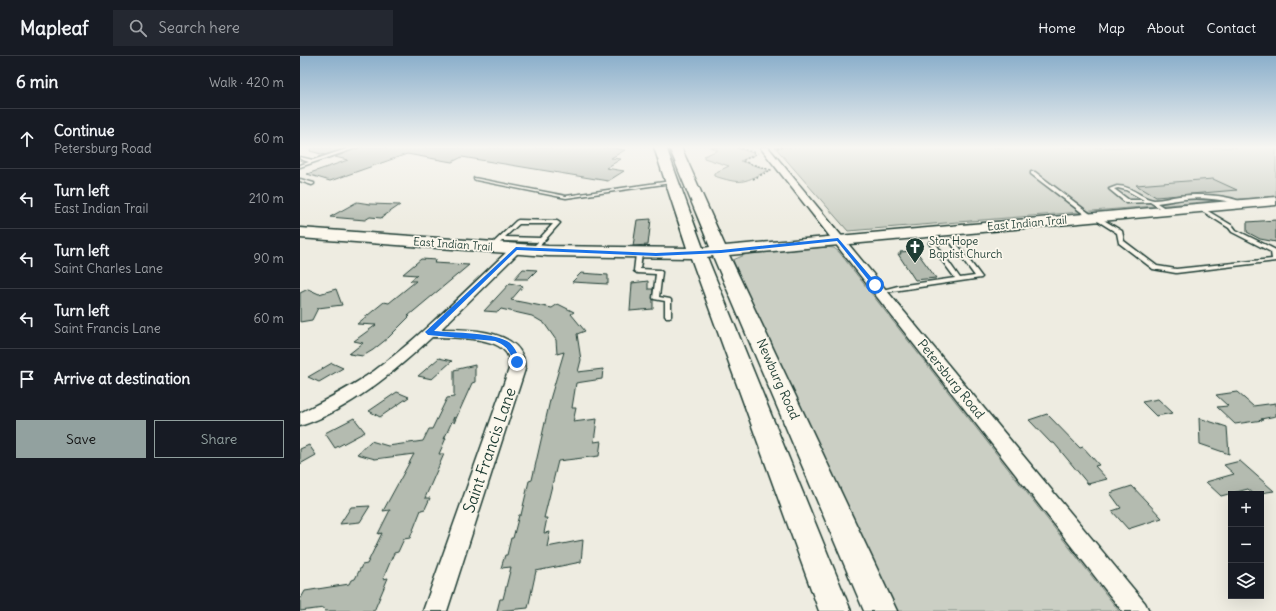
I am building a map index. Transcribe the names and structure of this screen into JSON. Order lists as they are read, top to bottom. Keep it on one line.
{"streets":{"main road":["East Indian Trail","Newburg Road"],"street":["Petersburg Road","Saint Francis Lane"]},"crossings":[["East Indian Trail","Newburg Road"],["East Indian Trail","Petersburg Road"]],"places":{"church":["Star Hope Baptist Church"]},"page":{"header":"Mapleaf","search":"Search here","nav":["Home","Map","About","Contact"],"heading":["6 min","Walk · 420 m"],"list":[["Continue","Petersburg Road","60 m"],["Turn left","East Indian Trail","210 m"],["Turn left","Saint Charles Lane","90 m"],["Turn left","Saint Francis Lane","60 m"],"Arrive at destination"],"buttons":["Save","Share"],"map_buttons":["+","−"]}}
